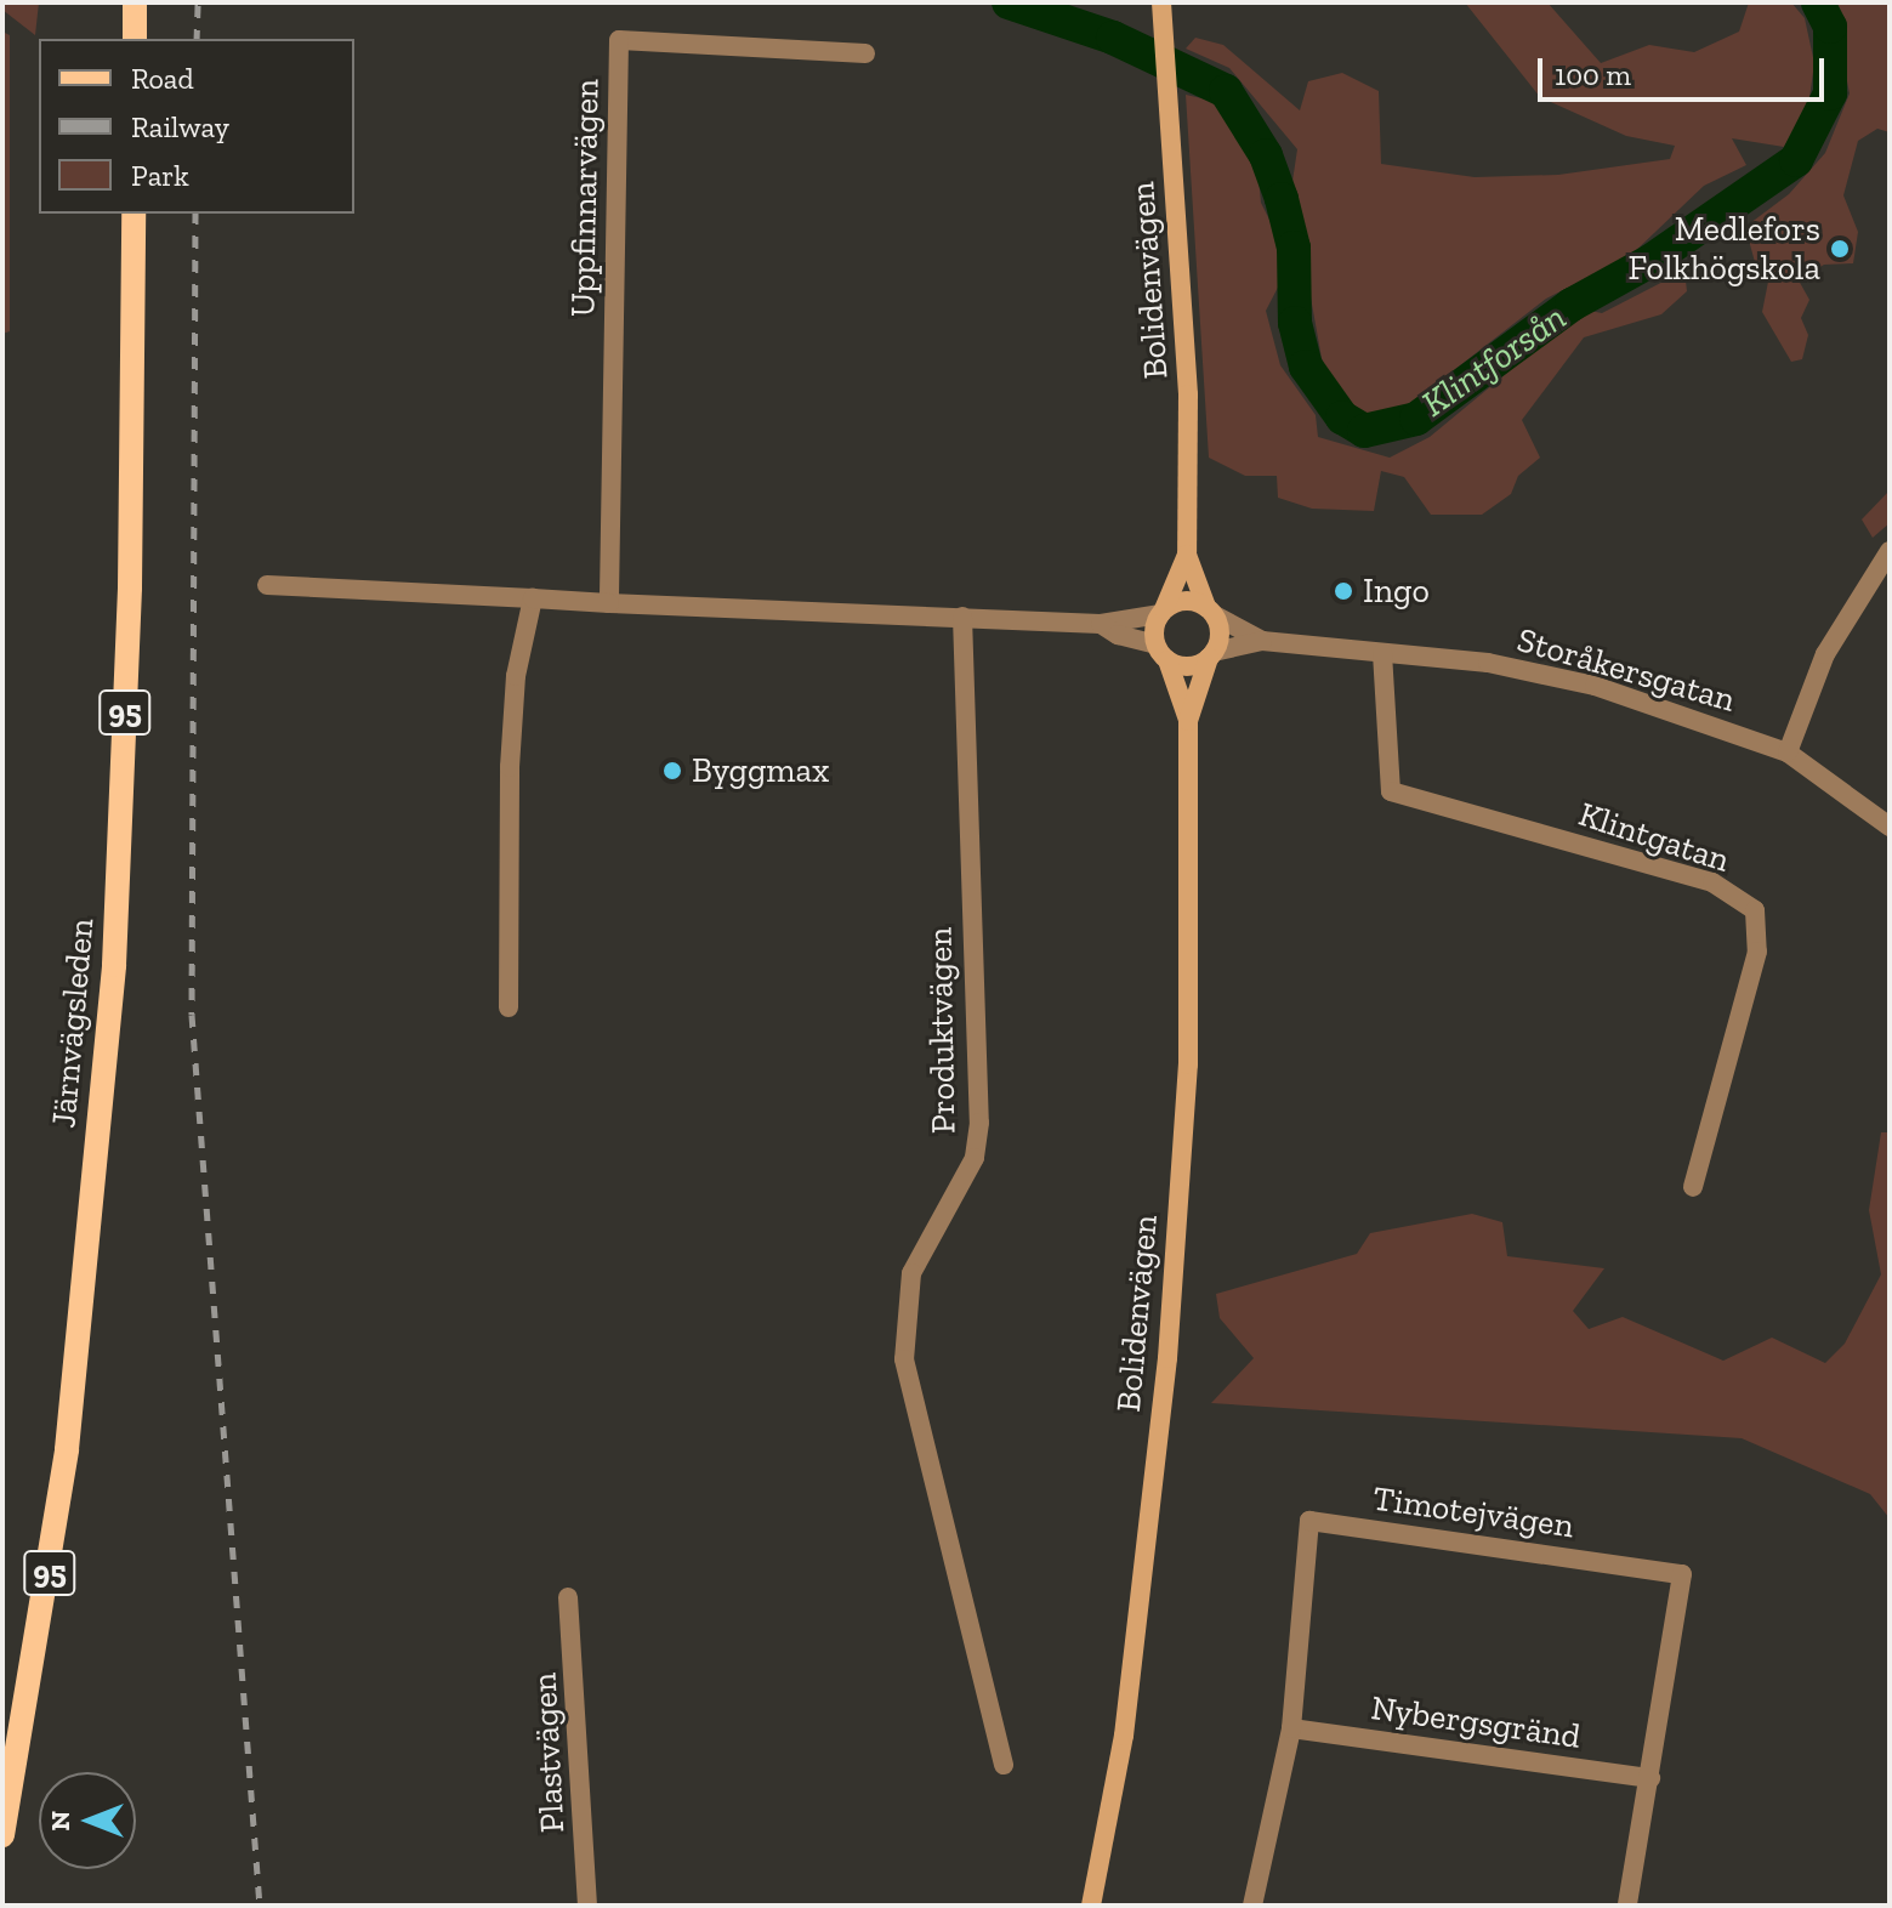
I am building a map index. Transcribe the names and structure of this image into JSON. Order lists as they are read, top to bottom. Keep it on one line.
{"streets":{"main road":["Bolidenvägen","95","Järnvägsleden"],"street":["Uppfinnarvägen","Storåkersgatan","Klintgatan","Produktvägen","Timotejvägen","Nybergsgränd","Plastvägen"]},"crossings":[["Bolidenvägen","Storåkersgatan"],["Storåkersgatan","Klintgatan"],["Timotejvägen","Nybergsgränd"]],"water":["Klintforsån"],"places":["Medlefors Folkhögskola","Ingo","Byggmax"],"legend":["Road","Railway","Park"],"scale_bar":"100 m","north":"left"}
